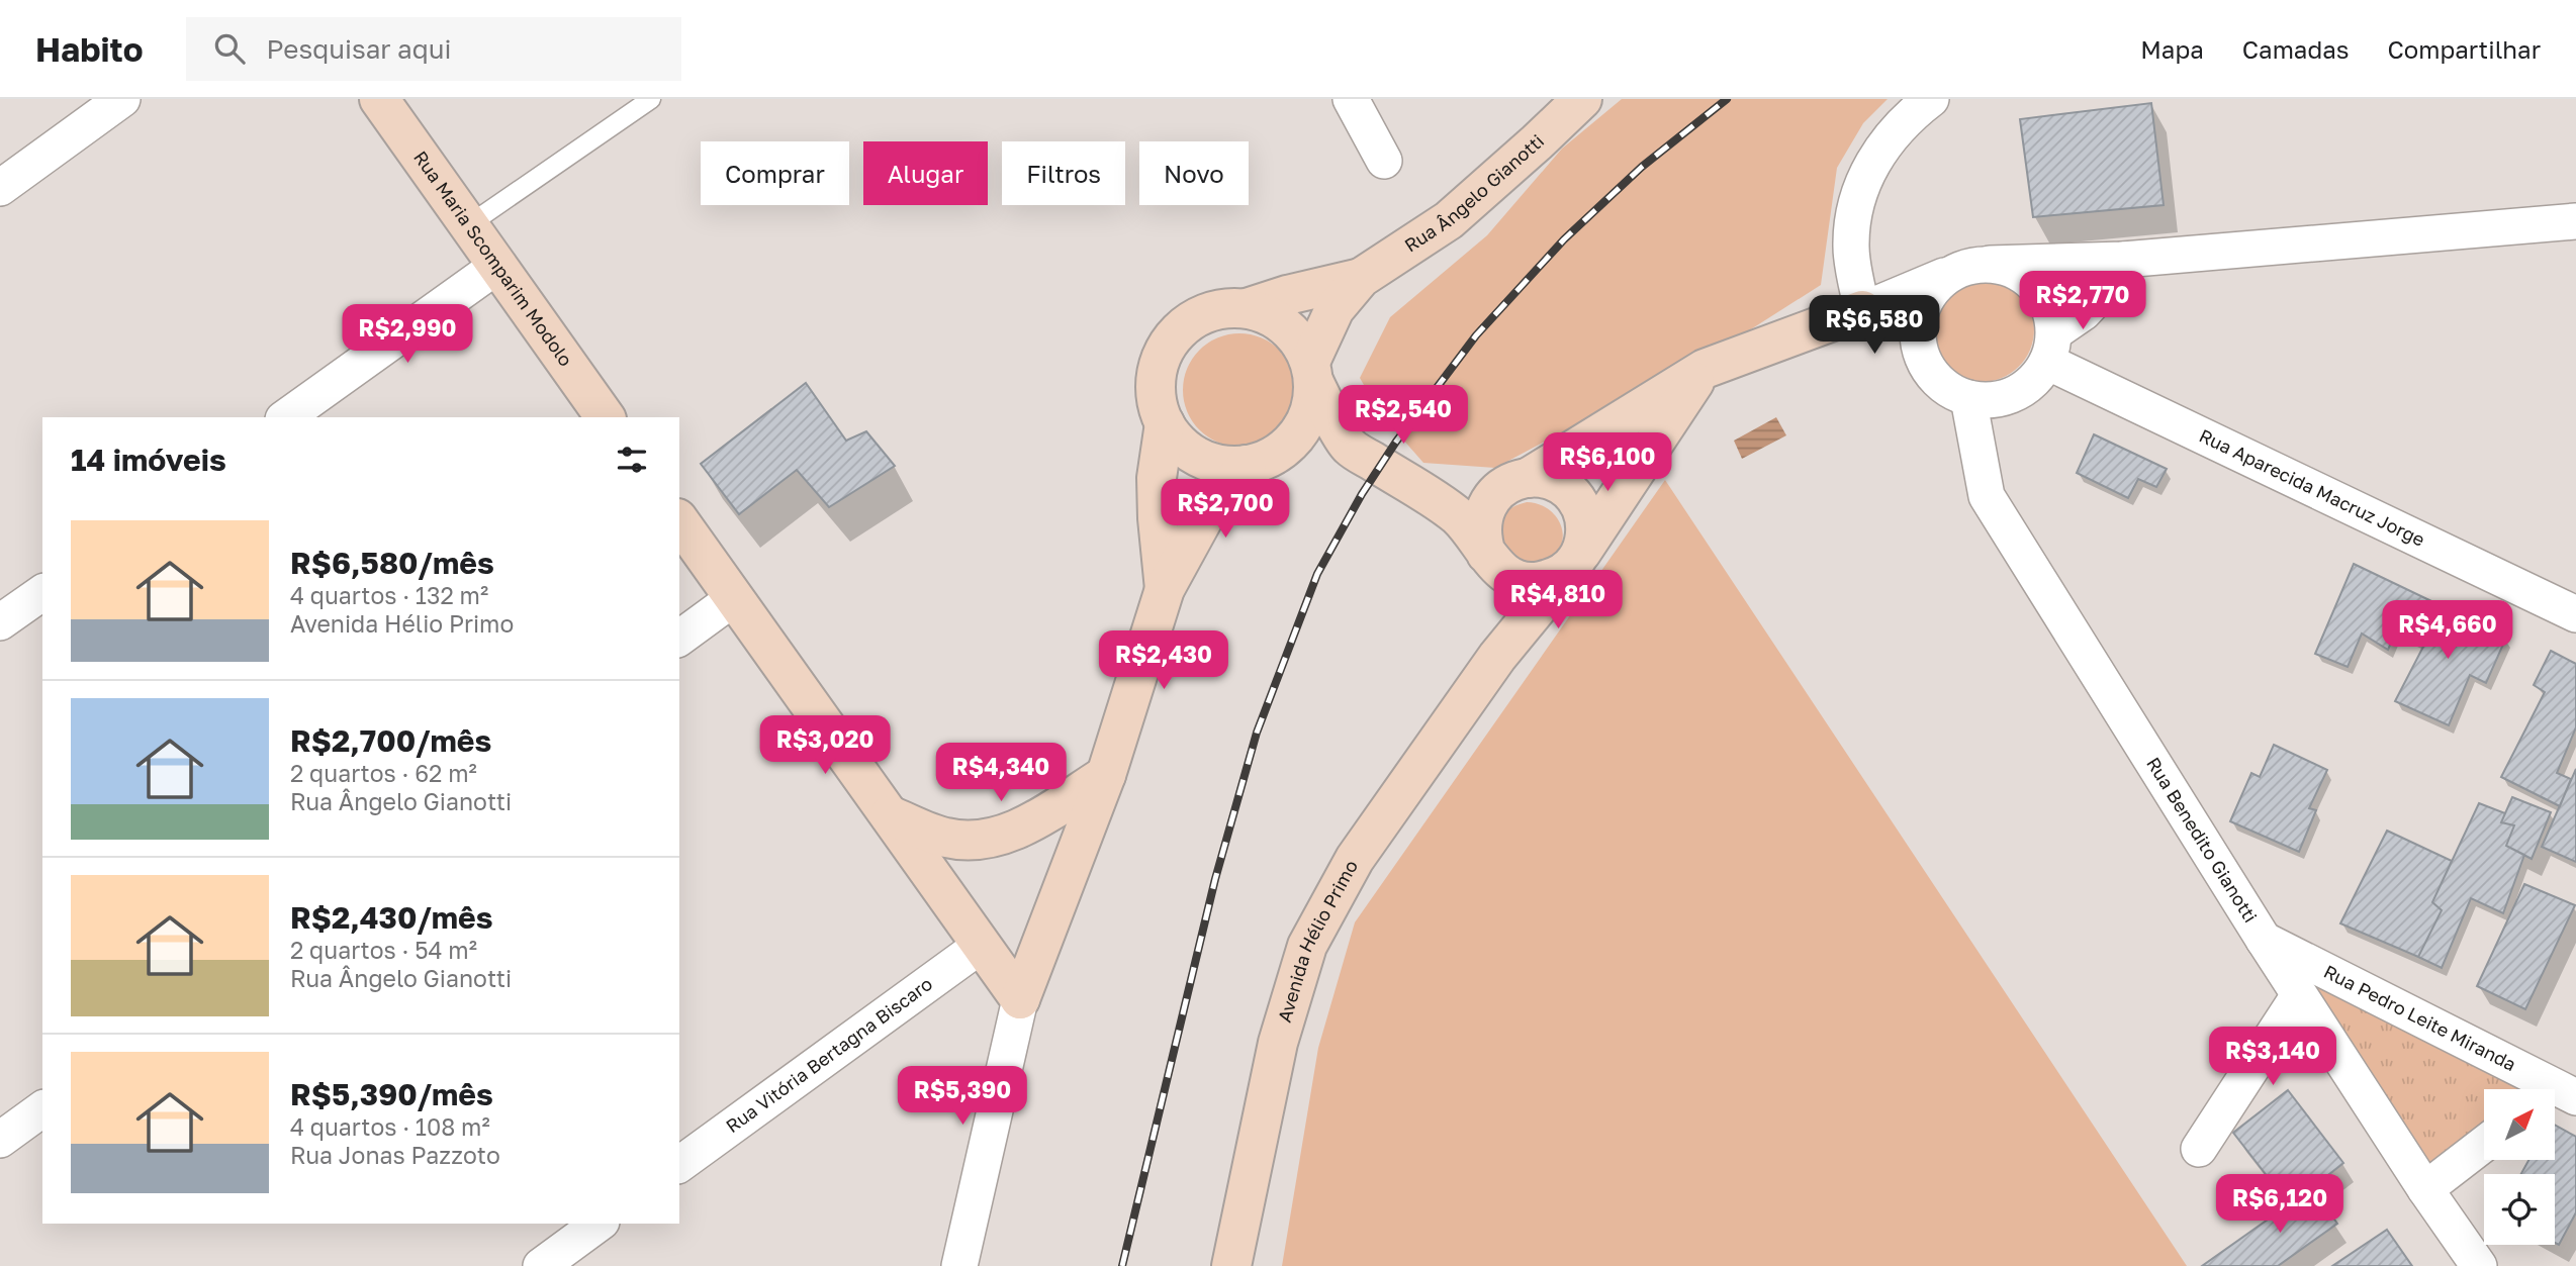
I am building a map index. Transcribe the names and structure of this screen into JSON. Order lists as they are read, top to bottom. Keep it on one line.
{"streets":{"street":["Rua Ângelo Gianotti","Rua Maria Scomparim Modolo","Rua Aparecida Macruz Jorge","Rua Benedito Gianotti","Avenida Hélio Primo","Rua Pedro Leite Miranda","Rua Vitória Bertagna Biscaro"]},"crossings":[["Rua Aparecida Macruz Jorge","Rua Benedito Gianotti"],["Rua Benedito Gianotti","Rua Pedro Leite Miranda"]],"north":"top right","page":{"header":"Habito","search":"Pesquisar aqui","nav":["Mapa","Camadas","Compartilhar"],"chip":["Comprar","Alugar","Filtros","Novo"],"price":["R$2,770","R$6,580","R$2,990","R$2,540","R$6,100","R$2,700","R$4,810","R$4,660","R$2,430","R$3,020","R$4,340","R$3,140","R$5,390","R$6,120"],"heading":"14 imóveis","list":[{"name":"R$6,580/mês","note":"4 quartos · 132 m² · Avenida Hélio Primo"},{"name":"R$2,700/mês","note":"2 quartos · 62 m² · Rua Ângelo Gianotti"},{"name":"R$2,430/mês","note":"2 quartos · 54 m² · Rua Ângelo Gianotti"},{"name":"R$5,390/mês","note":"4 quartos · 108 m² · Rua Jonas Pazzoto"}]}}
